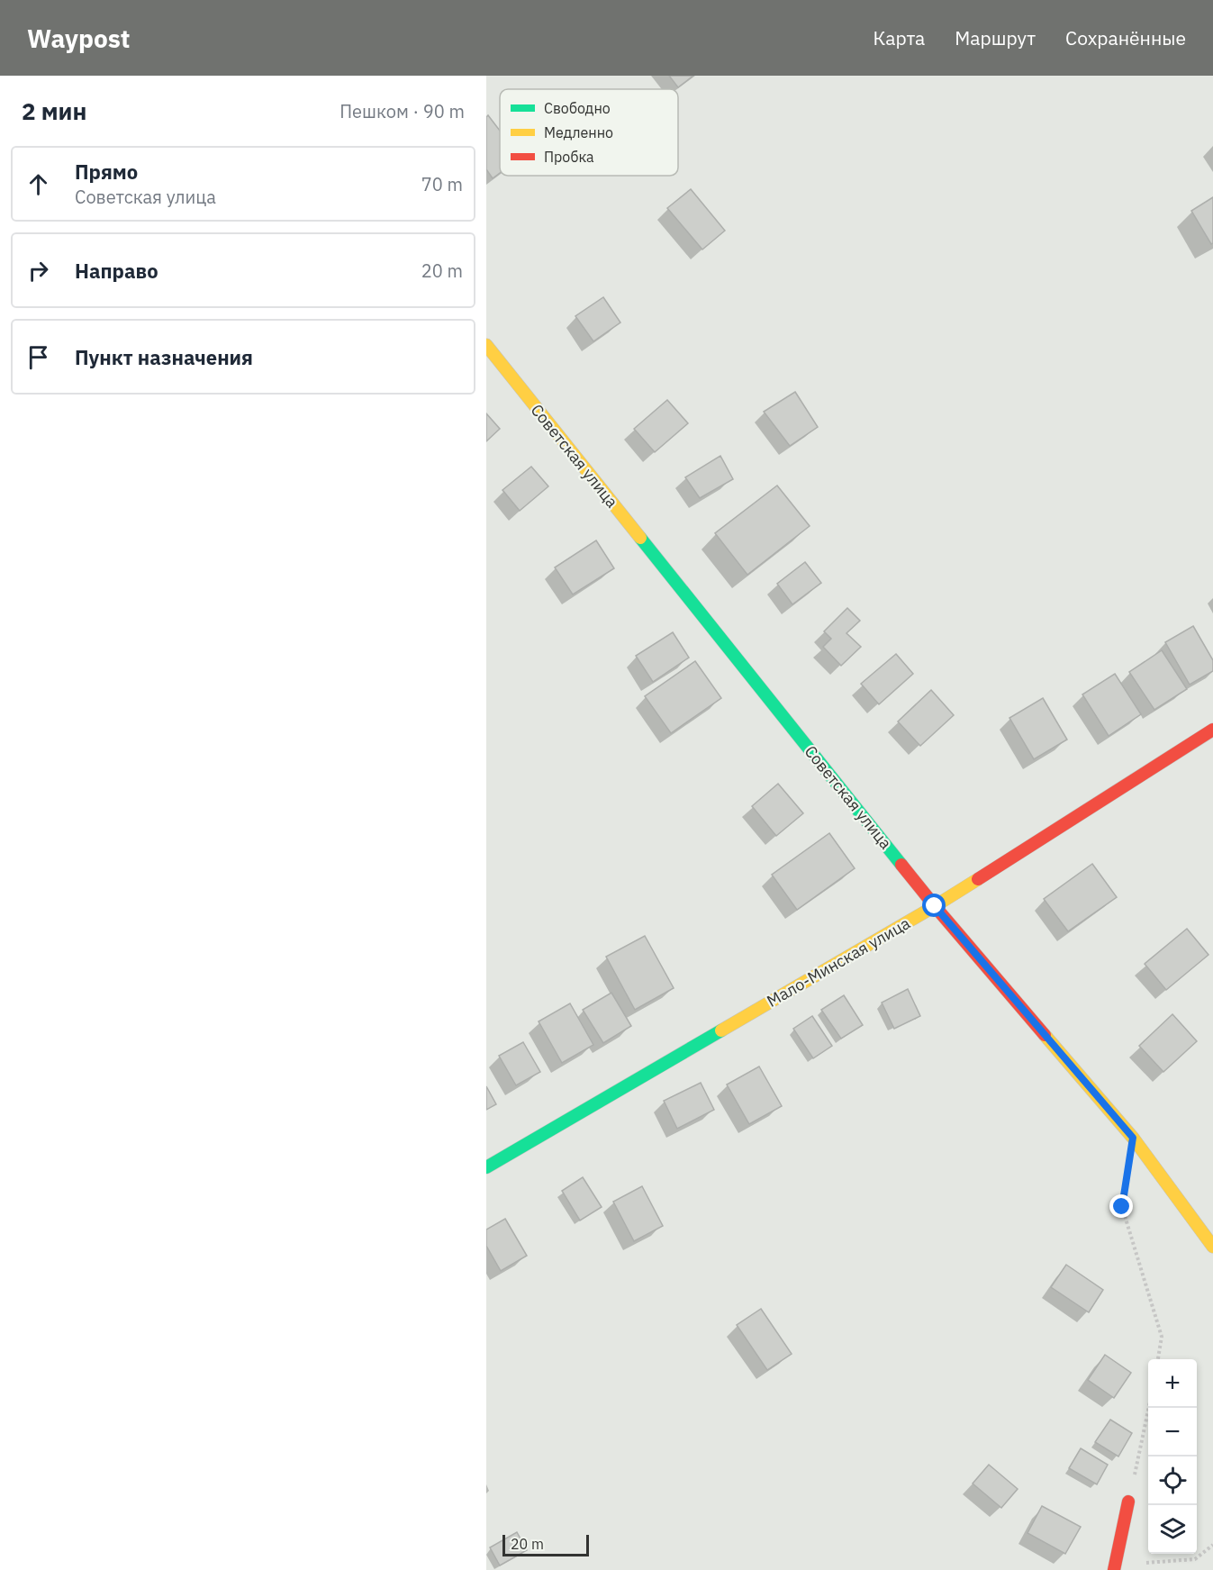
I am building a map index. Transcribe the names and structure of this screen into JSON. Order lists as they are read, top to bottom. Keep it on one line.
{"streets":{"street":["Советская улица","Мало-Минская улица"]},"crossings":[["Советская улица","Мало-Минская улица"]],"legend":["Свободно","Медленно","Пробка"],"scale_bar":"20 m","page":{"header":"Waypost","nav":["Карта","Маршрут","Сохранённые"],"heading":["2 мин","Пешком · 90 m"],"list":[["Прямо","Советская улица","70 m"],["Направо","20 m"],"Пункт назначения"],"map_buttons":["+","−"],"scale":"20 m"}}
